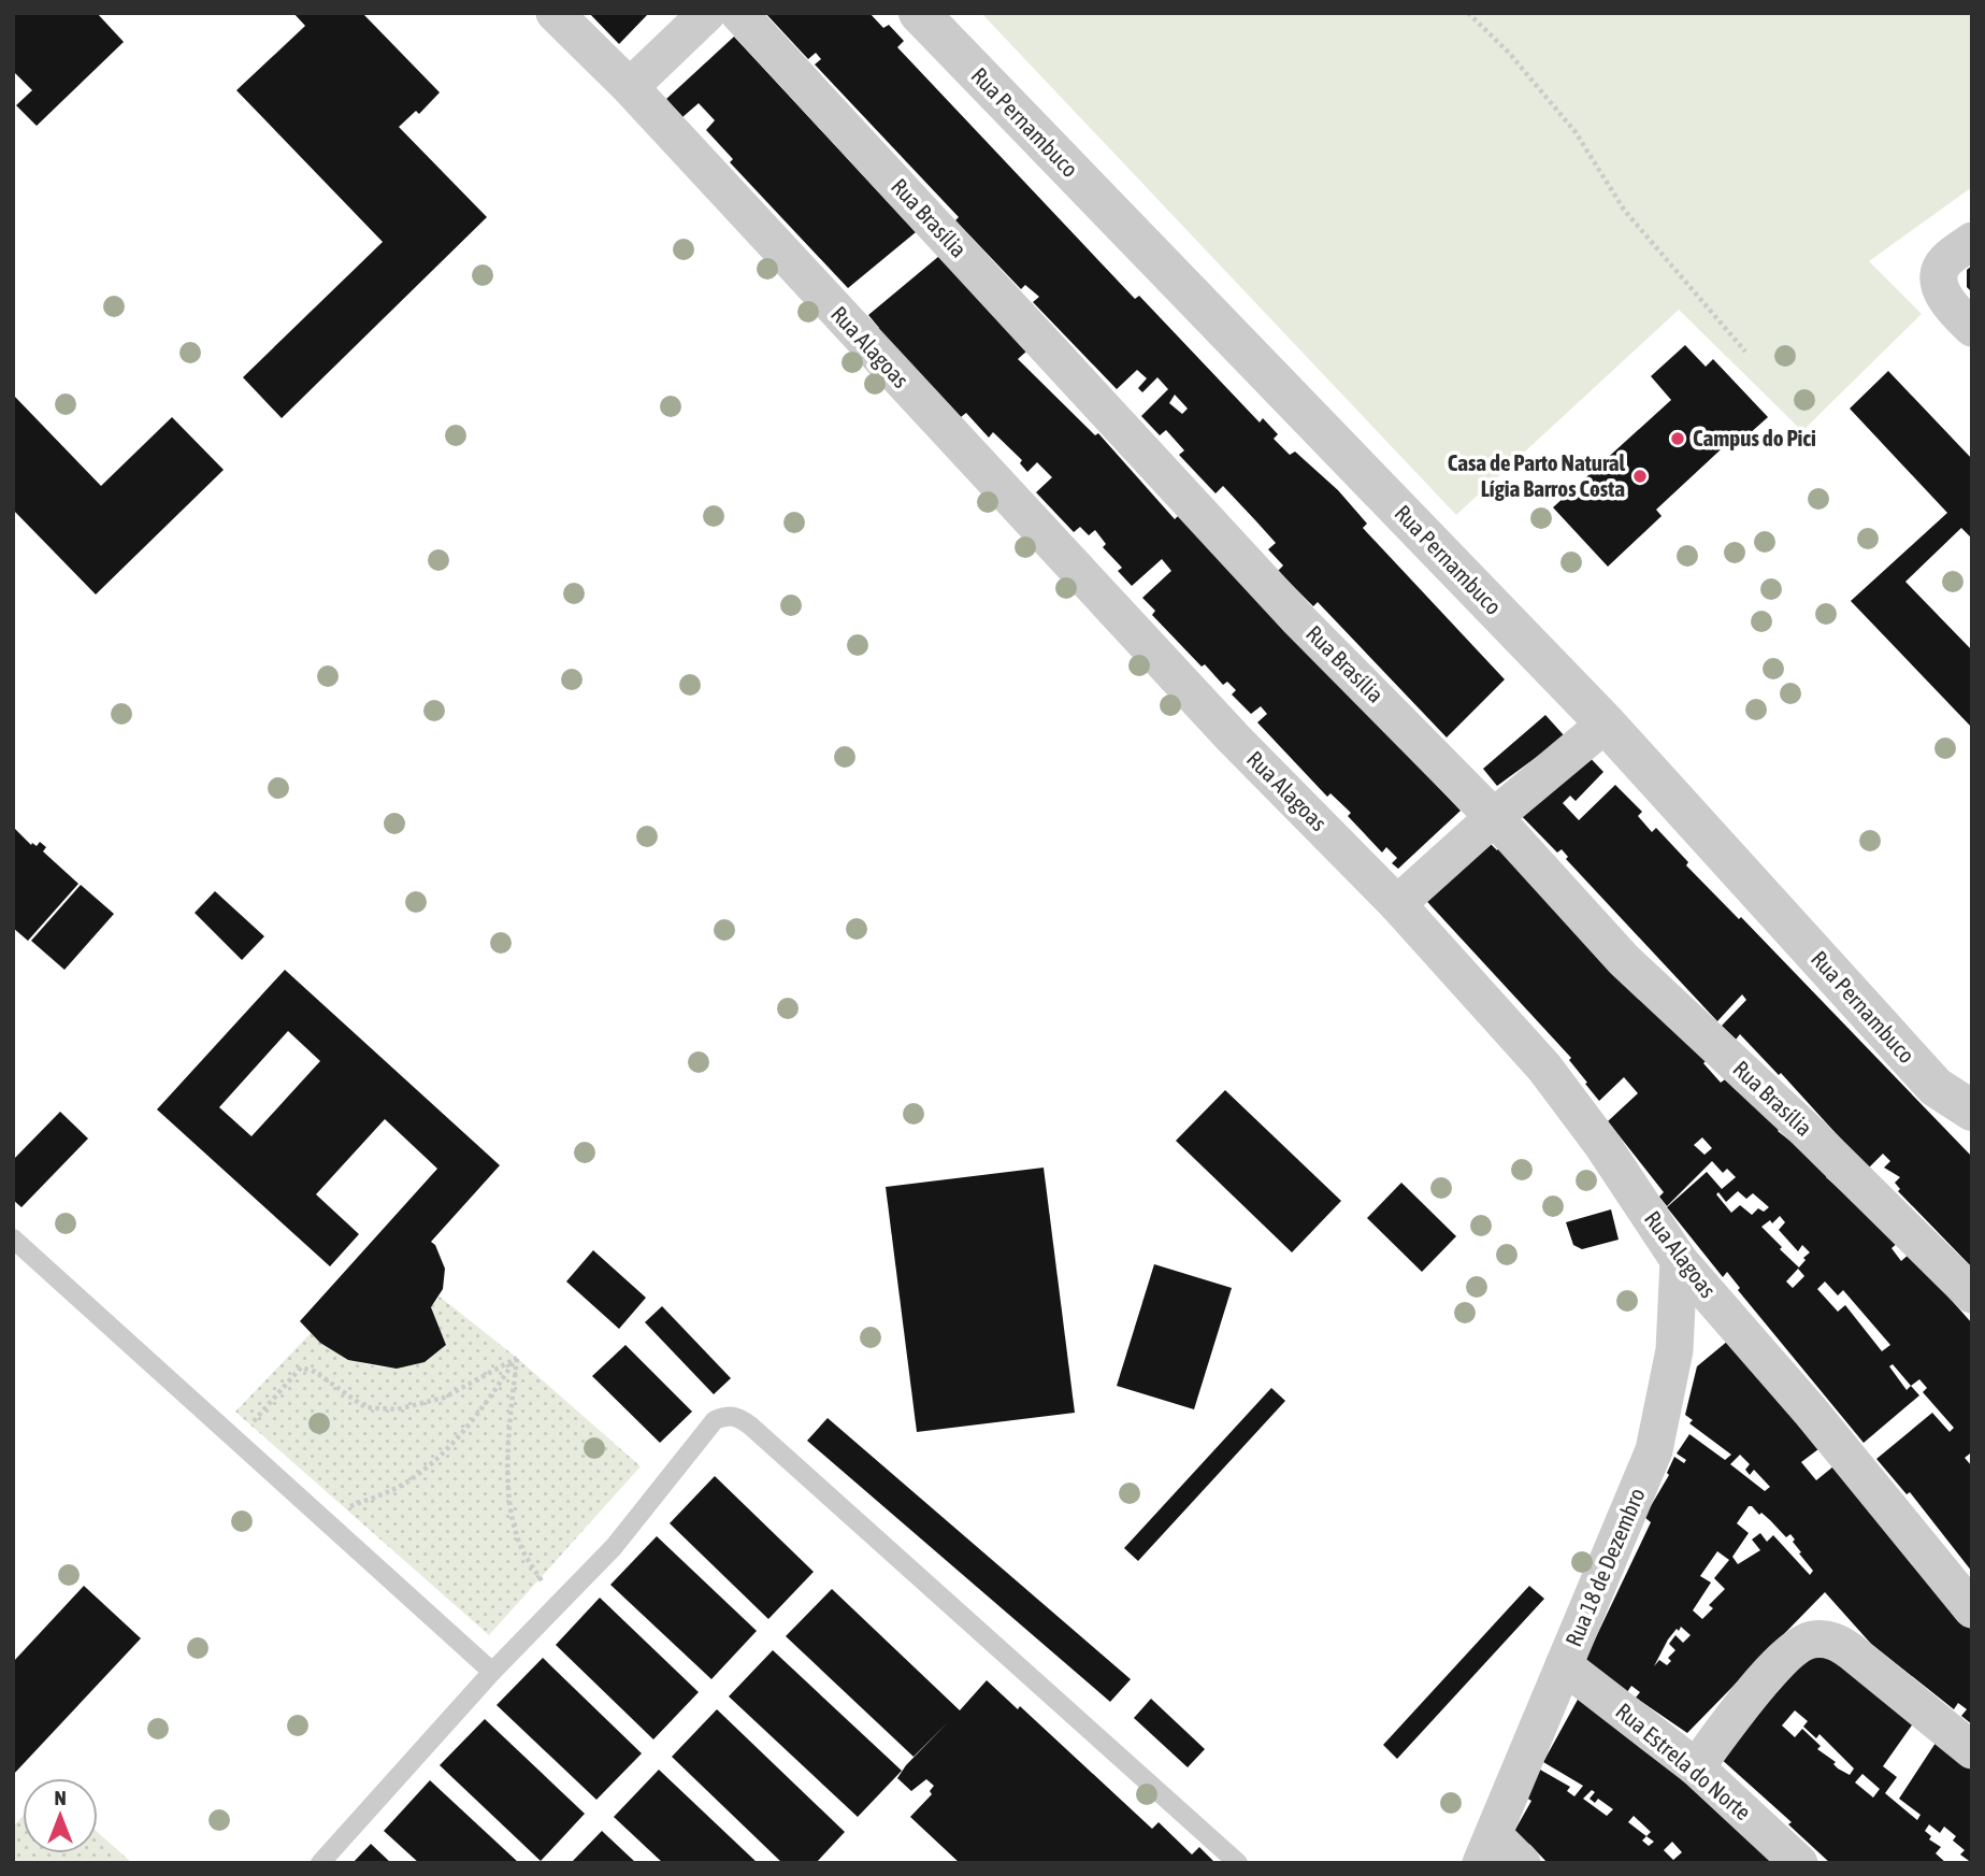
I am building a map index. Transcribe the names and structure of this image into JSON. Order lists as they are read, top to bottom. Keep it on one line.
{"streets":{"street":["Rua Pernambuco","Rua Brasília","Rua Alagoas","Rua 18 de Dezembro","Rua Estrela do Norte"]},"crossings":[["Rua Alagoas","Rua 18 de Dezembro"],["Rua 18 de Dezembro","Rua Estrela do Norte"]],"places":["Campus do Pici","Casa de Parto Natural Lígia Barros Costa"],"north":"top"}
